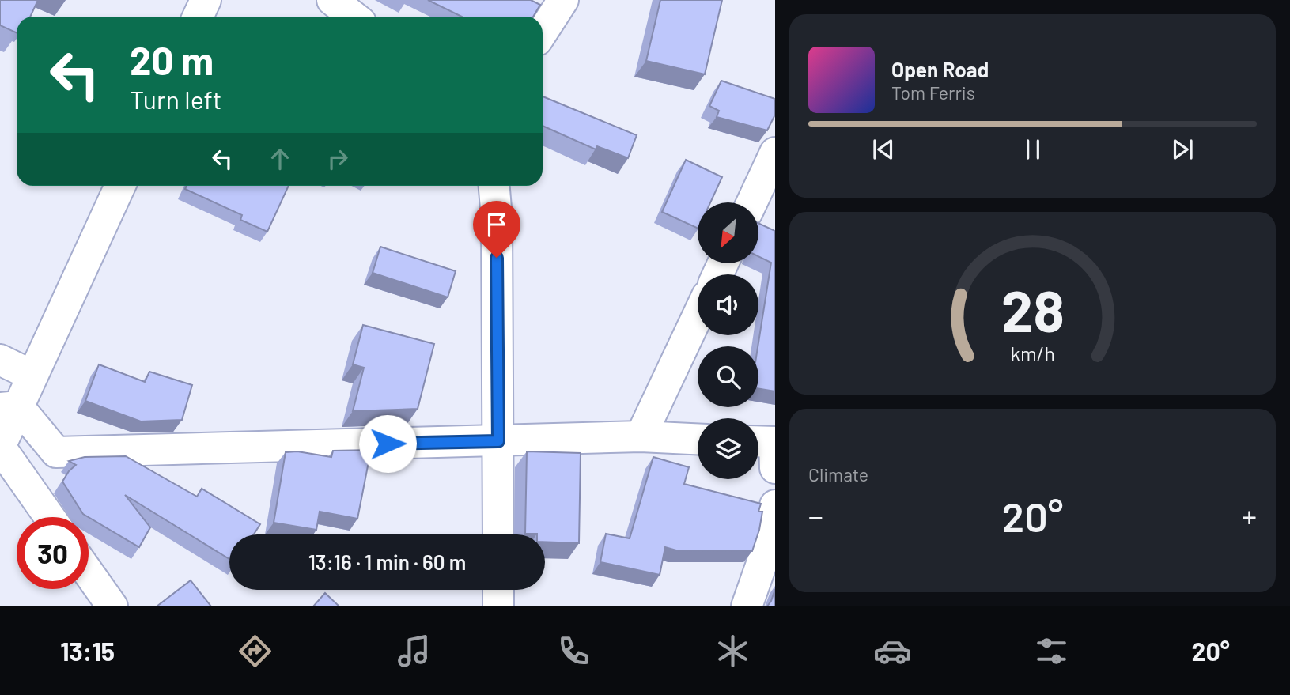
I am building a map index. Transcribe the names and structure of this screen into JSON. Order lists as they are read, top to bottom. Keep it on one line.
{"north":"bottom left","page":{"turn":["20 m","Turn left"],"song":["Open Road","Tom Ferris"],"tile":"Climate","heat":["−","20°","+"],"limit":"30","trip":"13:16 · 1 min · 60 m","tabs":["13:15","20°"],"gauge":["28","km/h"]}}
